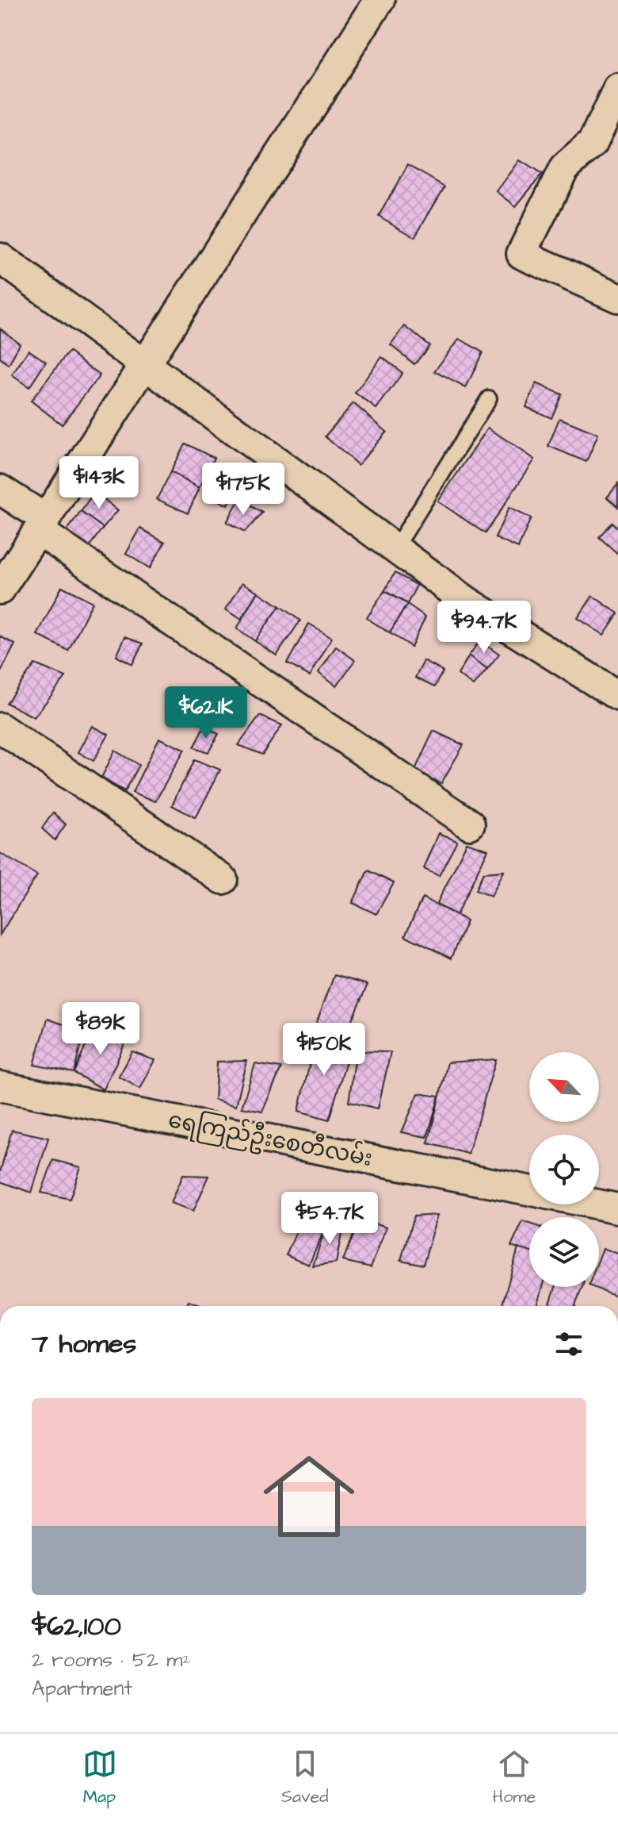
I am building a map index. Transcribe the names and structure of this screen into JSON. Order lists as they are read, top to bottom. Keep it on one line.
{"streets":{"street":["ရေကြည်ဦးစေတီလမ်း"]},"north":"top left","page":{"price":["$143K","$175K","$94.7K","$62.1K","$89K","$150K","$54.7K"],"heading":"7 homes","list":[{"name":"$62,100","note":"2 rooms · 52 m² · Apartment"}],"tabs":["Map","Saved","Home"]}}
